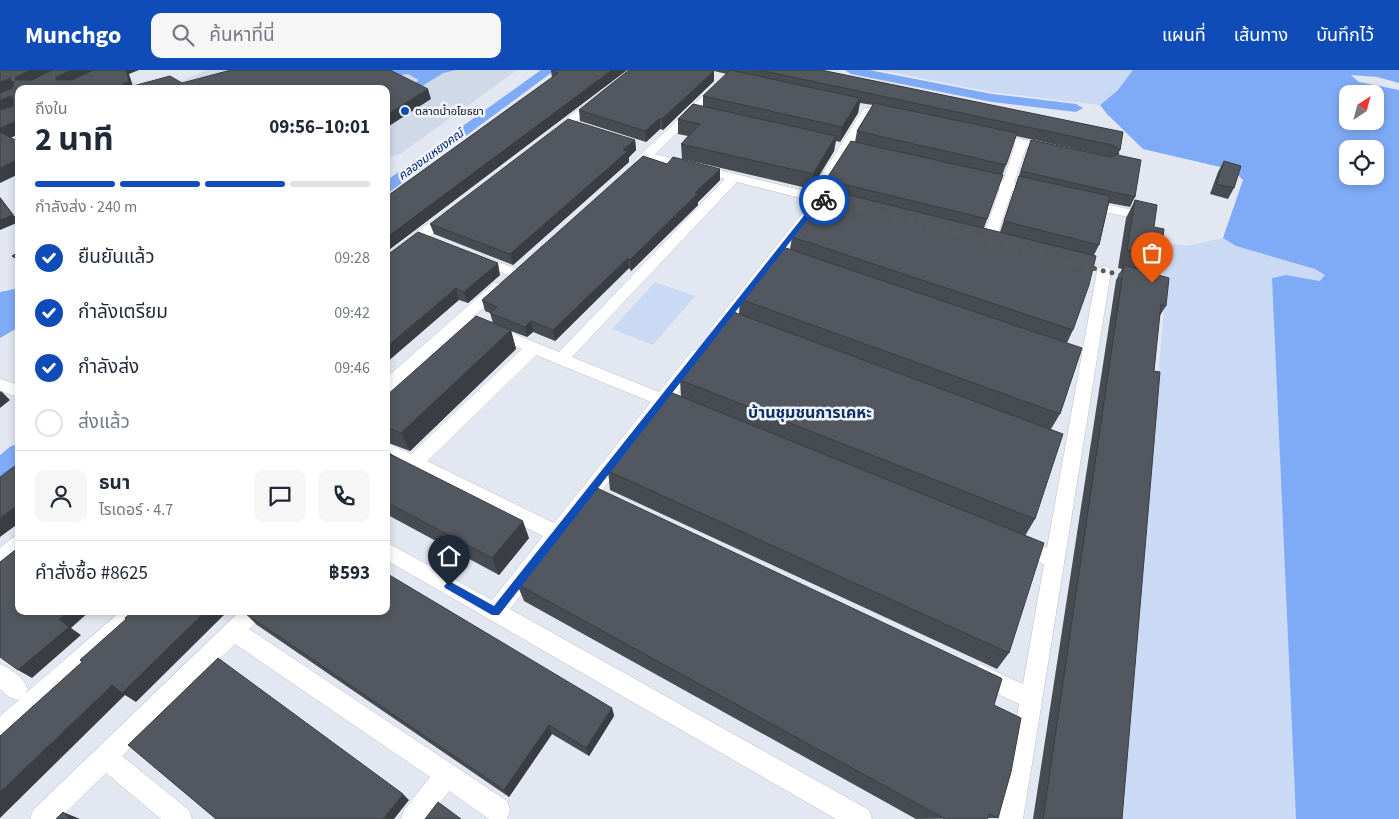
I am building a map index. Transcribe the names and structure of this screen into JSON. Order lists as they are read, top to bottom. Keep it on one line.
{"districts":["บ้านชุมชนการเคหะ"],"water":["คลองมเหยงคณ์"],"places":["ตลาดน้ำอโยธยา"],"north":"top right","page":{"header":"Munchgo","search":"ค้นหาที่นี่","nav":["แผนที่","เส้นทาง","บันทึกไว้"],"heading":["2 นาที","ถึงใน","09:56–10:01"],"panel":["ธนา","ไรเดอร์ · 4.7","คำสั่งซื้อ #8625","฿593"],"bar":"กำลังส่ง · 240 m","list":[["ยืนยันแล้ว","09:28"],["กำลังเตรียม","09:42"],["กำลังส่ง","09:46"],"ส่งแล้ว"]}}
